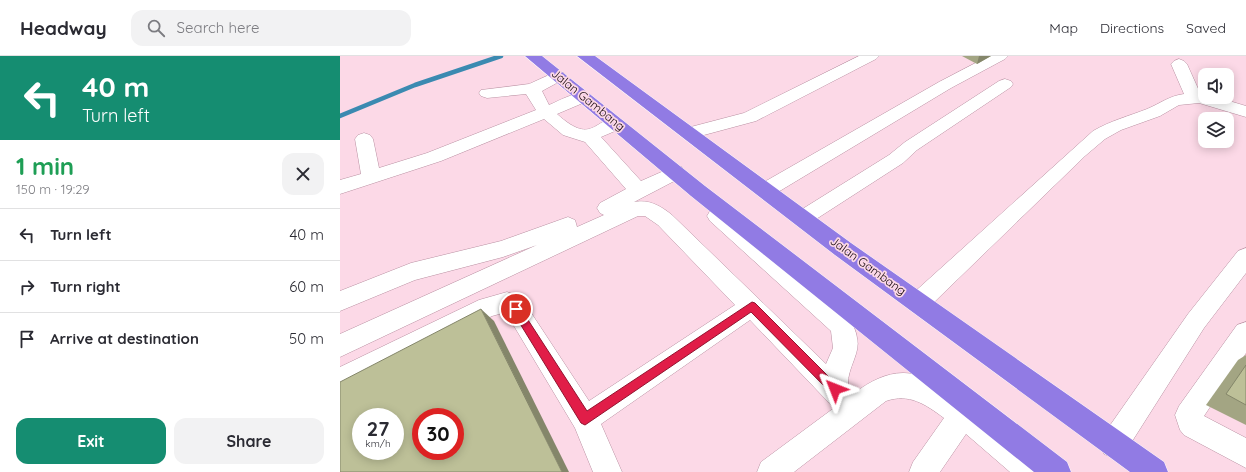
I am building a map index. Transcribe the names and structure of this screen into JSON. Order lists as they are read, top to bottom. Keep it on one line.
{"streets":{"highway":["Jalan Gambang"]},"page":{"header":"Headway","search":"Search here","nav":["Map","Directions","Saved"],"turn":["40 m","Turn left"],"heading":["1 min","150 m · 19:29"],"list":[{"name":"Turn left","value":"40 m"},{"name":"Turn right","value":"60 m"},{"name":"Arrive at destination","value":"50 m"}],"speed":"27 km/h","limit":"30","buttons":["Exit","Share"]}}
